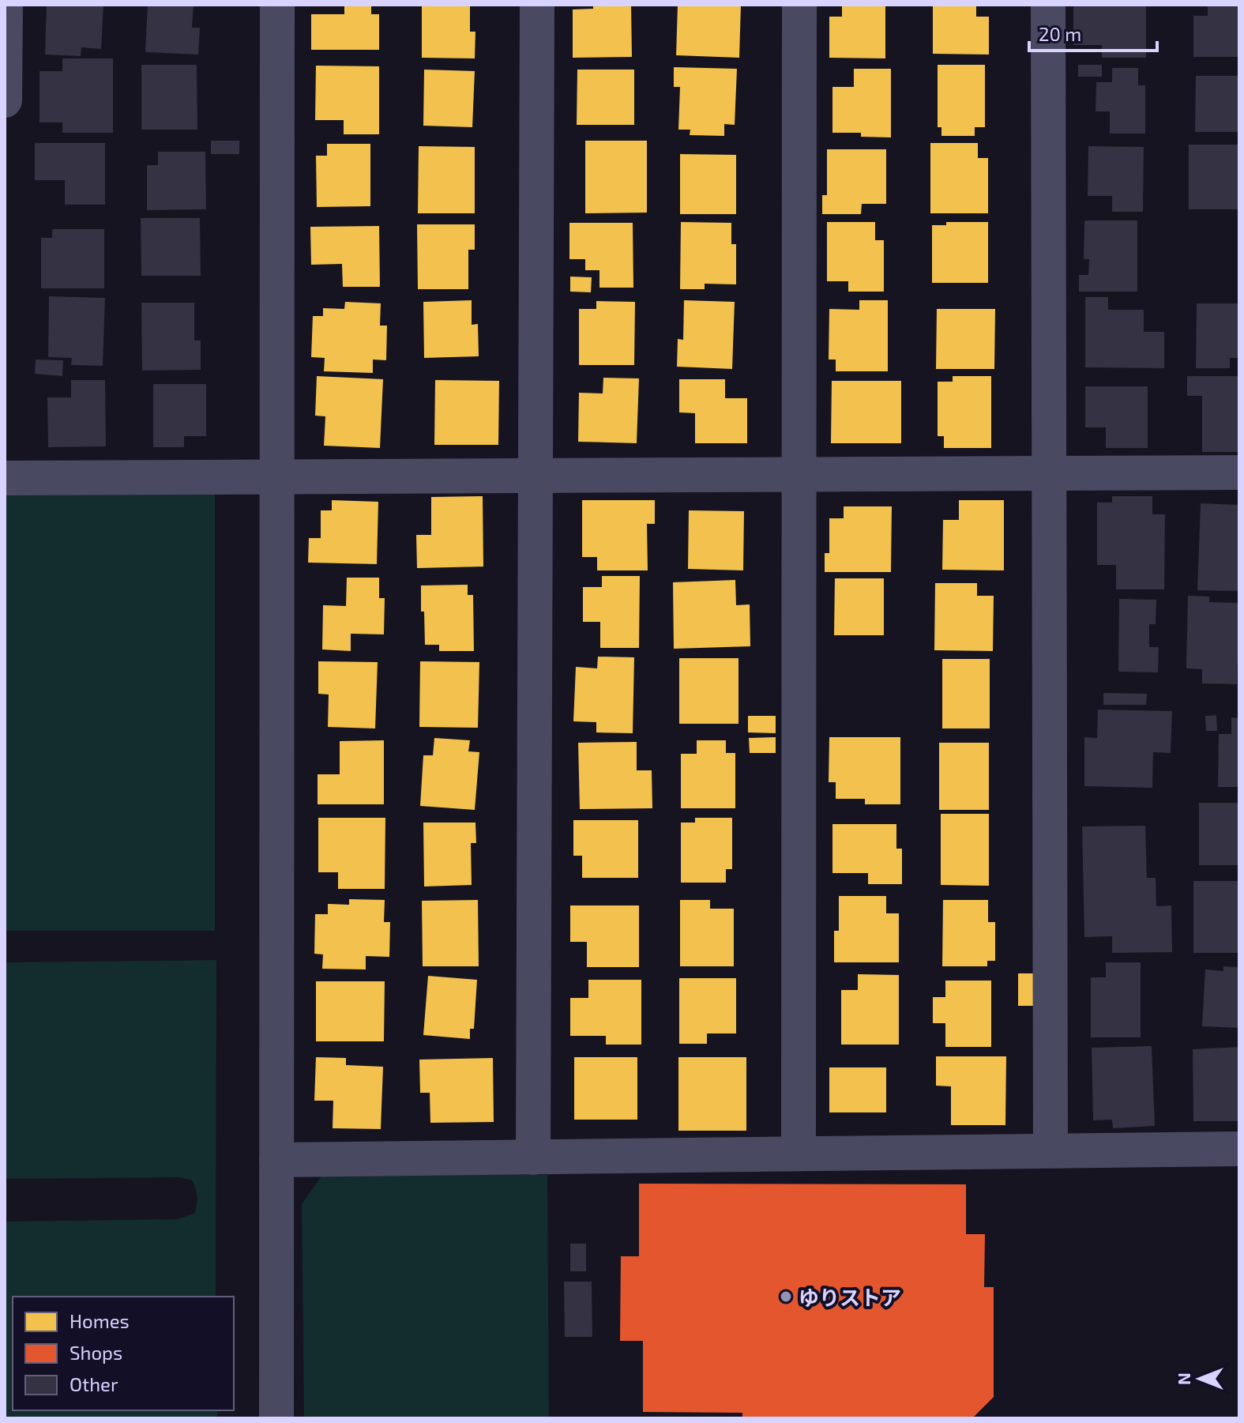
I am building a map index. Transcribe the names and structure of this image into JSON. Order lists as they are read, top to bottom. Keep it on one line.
{"places":["ゆりストア"],"legend":["Homes","Shops","Other"],"scale_bar":"20 m","north":"left"}
